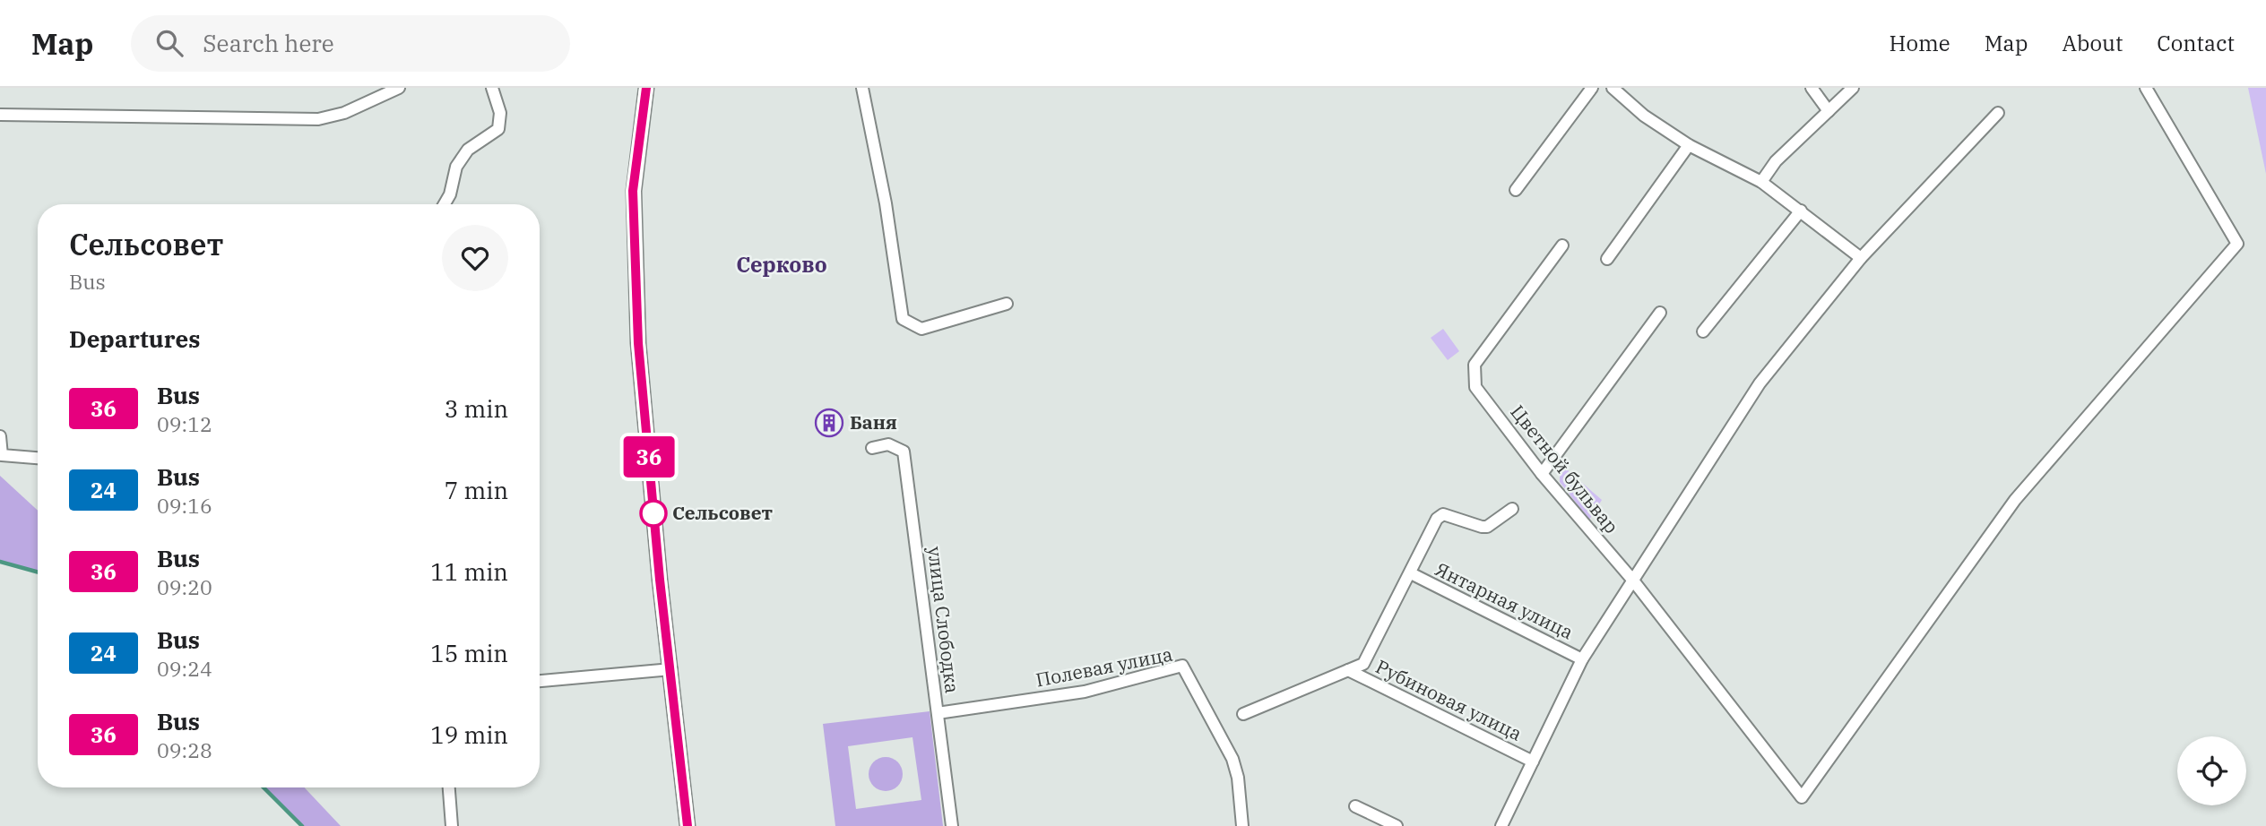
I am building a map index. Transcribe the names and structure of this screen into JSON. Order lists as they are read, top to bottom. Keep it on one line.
{"streets":{"street":["Цветной бульвар","Янтарная улица","улица Слободка","Полевая улица","Рубиновая улица"]},"crossings":[["Янтарная улица","Рубиновая улица"],["улица Слободка","Полевая улица"]],"districts":["Серково"],"places":{"building":["Баня"],"other":["Сельсовет"]},"lines":["bus line 36"],"page":{"header":"Map","search":"Search here","nav":["Home","Map","About","Contact"],"on_map":"36","heading":[["Сельсовет","Bus"],"Departures"],"list":[{"mark":"36","name":"Bus","note":"09:12","value":"3 min"},{"mark":"24","name":"Bus","note":"09:16","value":"7 min"},{"mark":"36","name":"Bus","note":"09:20","value":"11 min"},{"mark":"24","name":"Bus","note":"09:24","value":"15 min"},{"mark":"36","name":"Bus","note":"09:28","value":"19 min"}]}}
